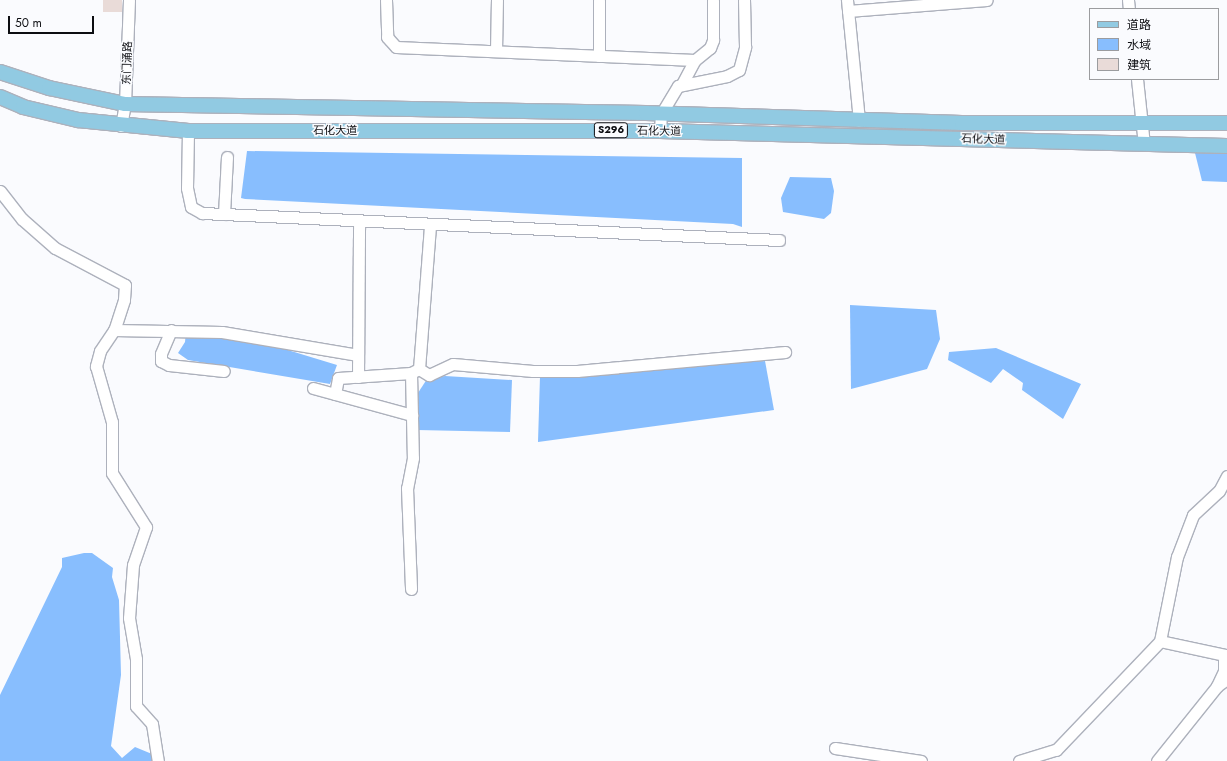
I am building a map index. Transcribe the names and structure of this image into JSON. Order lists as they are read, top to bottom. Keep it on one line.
{"streets":{"main road":["石化大道","S296"],"street":["东门涌路"]},"crossings":[["东门涌路","石化大道"]],"legend":["道路","水域","建筑"],"scale_bar":"50 m"}
